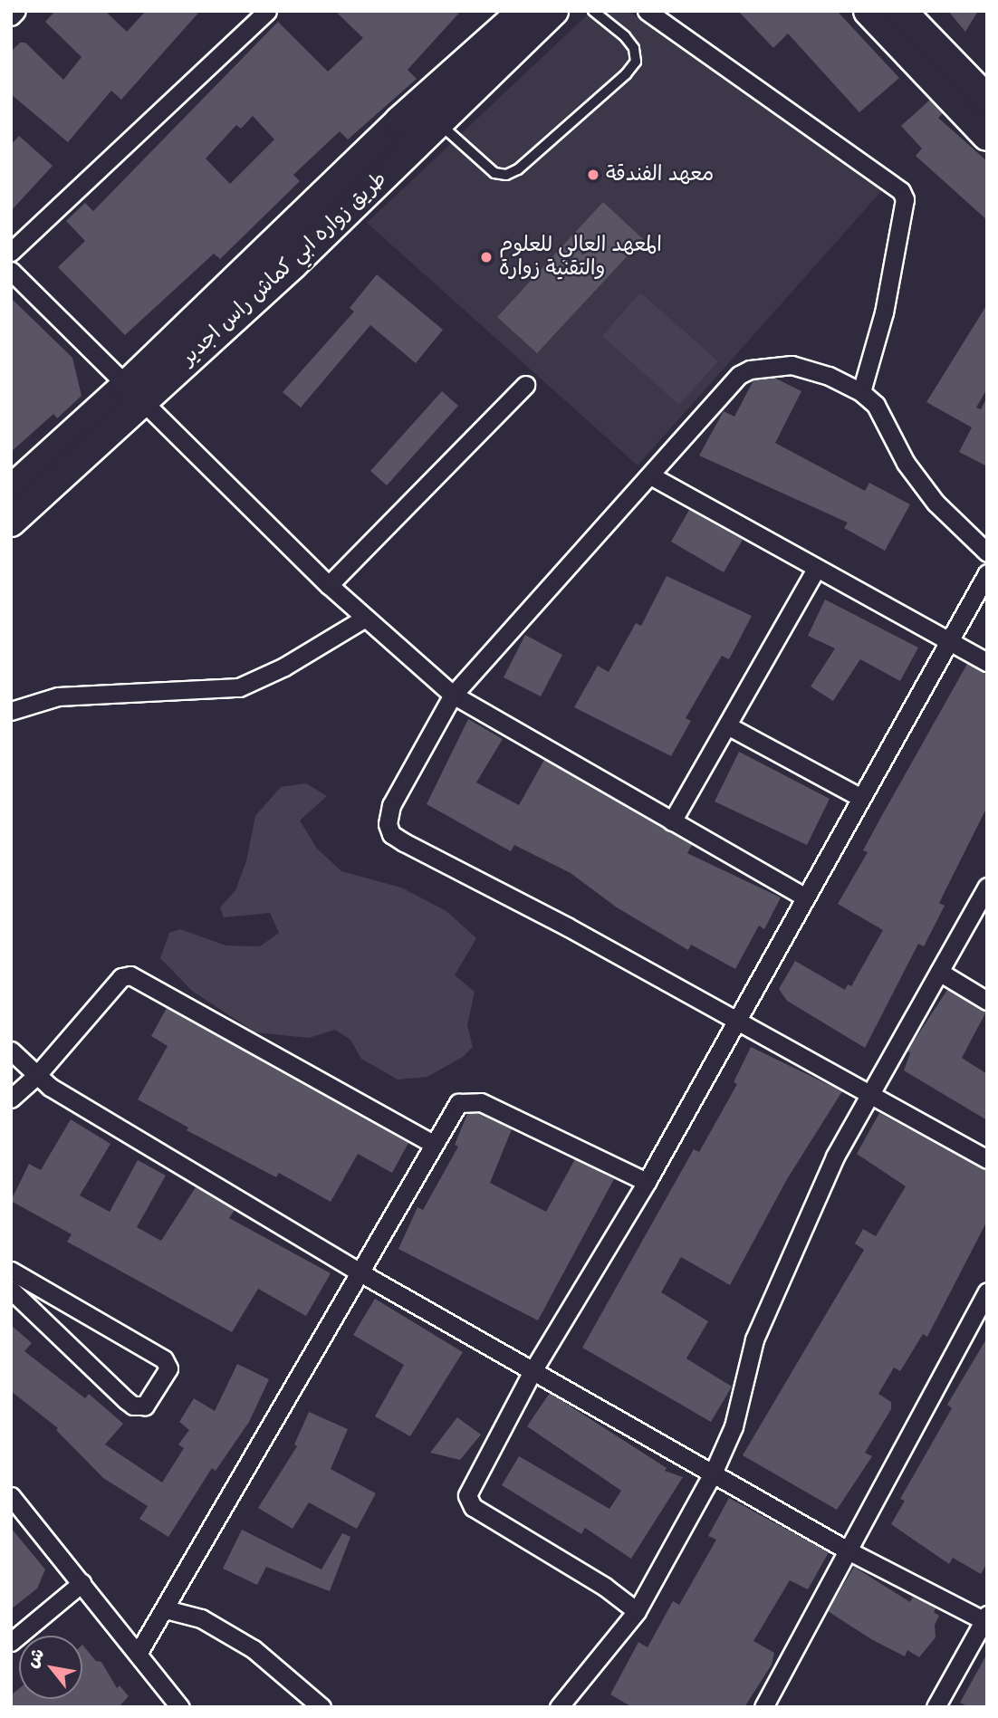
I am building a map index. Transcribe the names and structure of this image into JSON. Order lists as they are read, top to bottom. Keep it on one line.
{"streets":{"main road":["طريق زواره ابي كماش راس اجدير"]},"places":["معهد الفندقة","المعهد العالي للعلوم والتقنية زوارة"],"north":"top left"}
